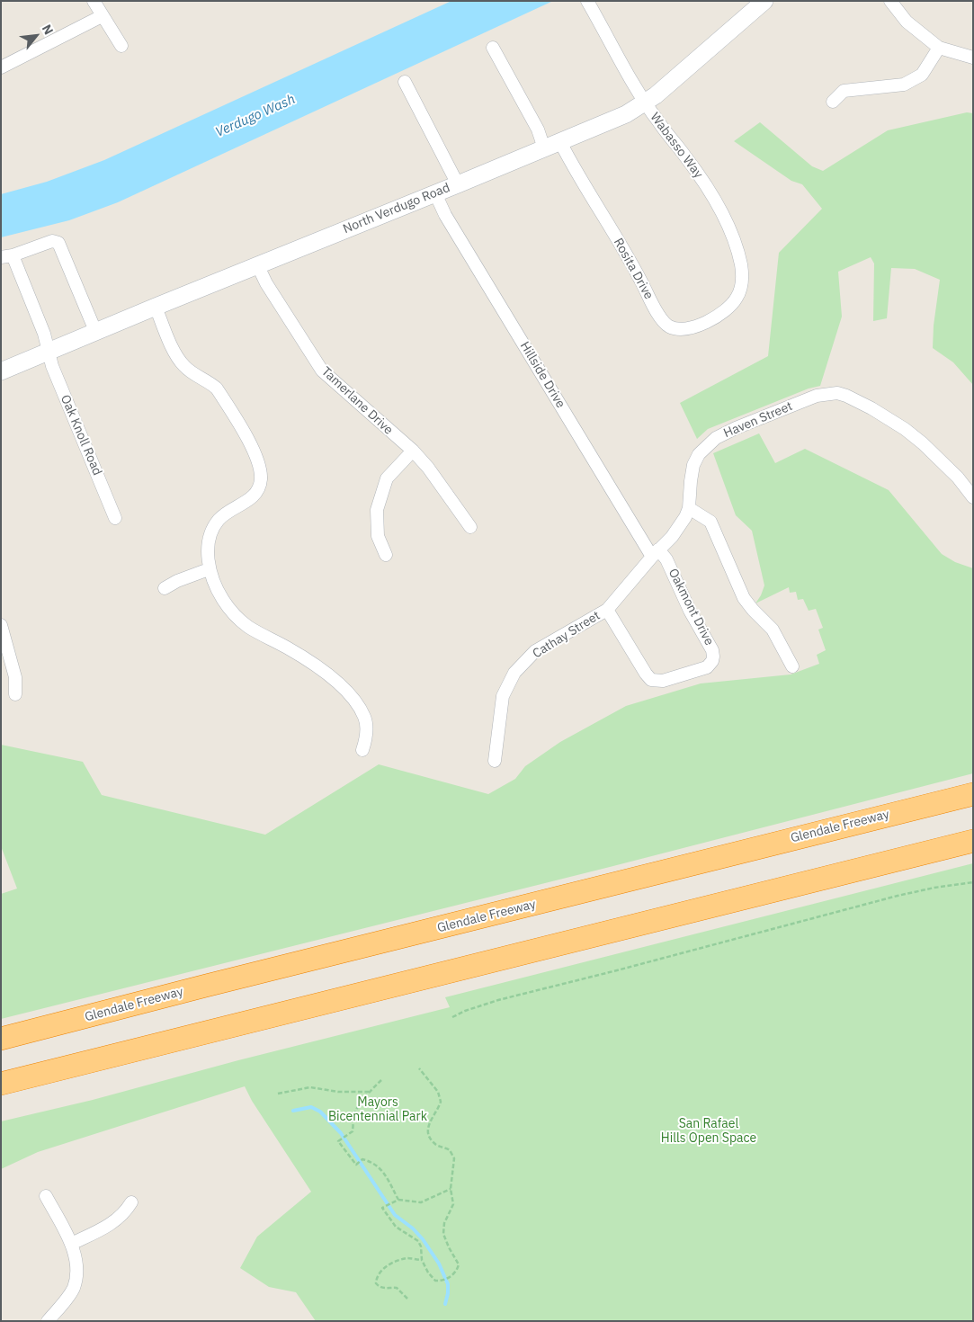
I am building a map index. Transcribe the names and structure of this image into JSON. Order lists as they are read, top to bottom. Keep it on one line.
{"streets":{"highway":["Glendale Freeway"],"main road":["North Verdugo Road"],"street":["Wabasso Way","Rosita Drive","Hillside Drive","Tamerlane Drive","Haven Street","Oak Knoll Road","Oakmont Drive","Cathay Street"]},"crossings":[["Wabasso Way","North Verdugo Road"],["Wabasso Way","Rosita Drive"],["North Verdugo Road","Rosita Drive"],["North Verdugo Road","Hillside Drive"],["North Verdugo Road","Tamerlane Drive"],["North Verdugo Road","Oak Knoll Road"],["Hillside Drive","Haven Street"],["Hillside Drive","Oakmont Drive"],["Haven Street","Oakmont Drive"],["Haven Street","Cathay Street"],["Oakmont Drive","Cathay Street"]],"water":["Verdugo Wash"],"parks":["Mayors Bicentennial Park","San Rafael Hills Open Space"],"north":"top right"}
